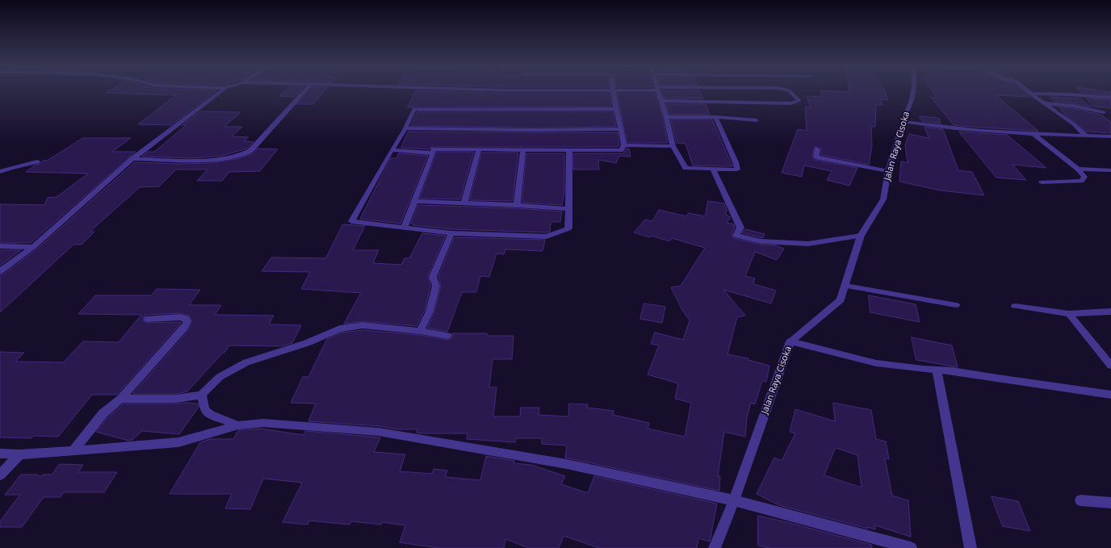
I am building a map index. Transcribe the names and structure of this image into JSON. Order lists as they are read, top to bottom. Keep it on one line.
{"streets":{"street":["Jalan Raya Cisoka"]}}
